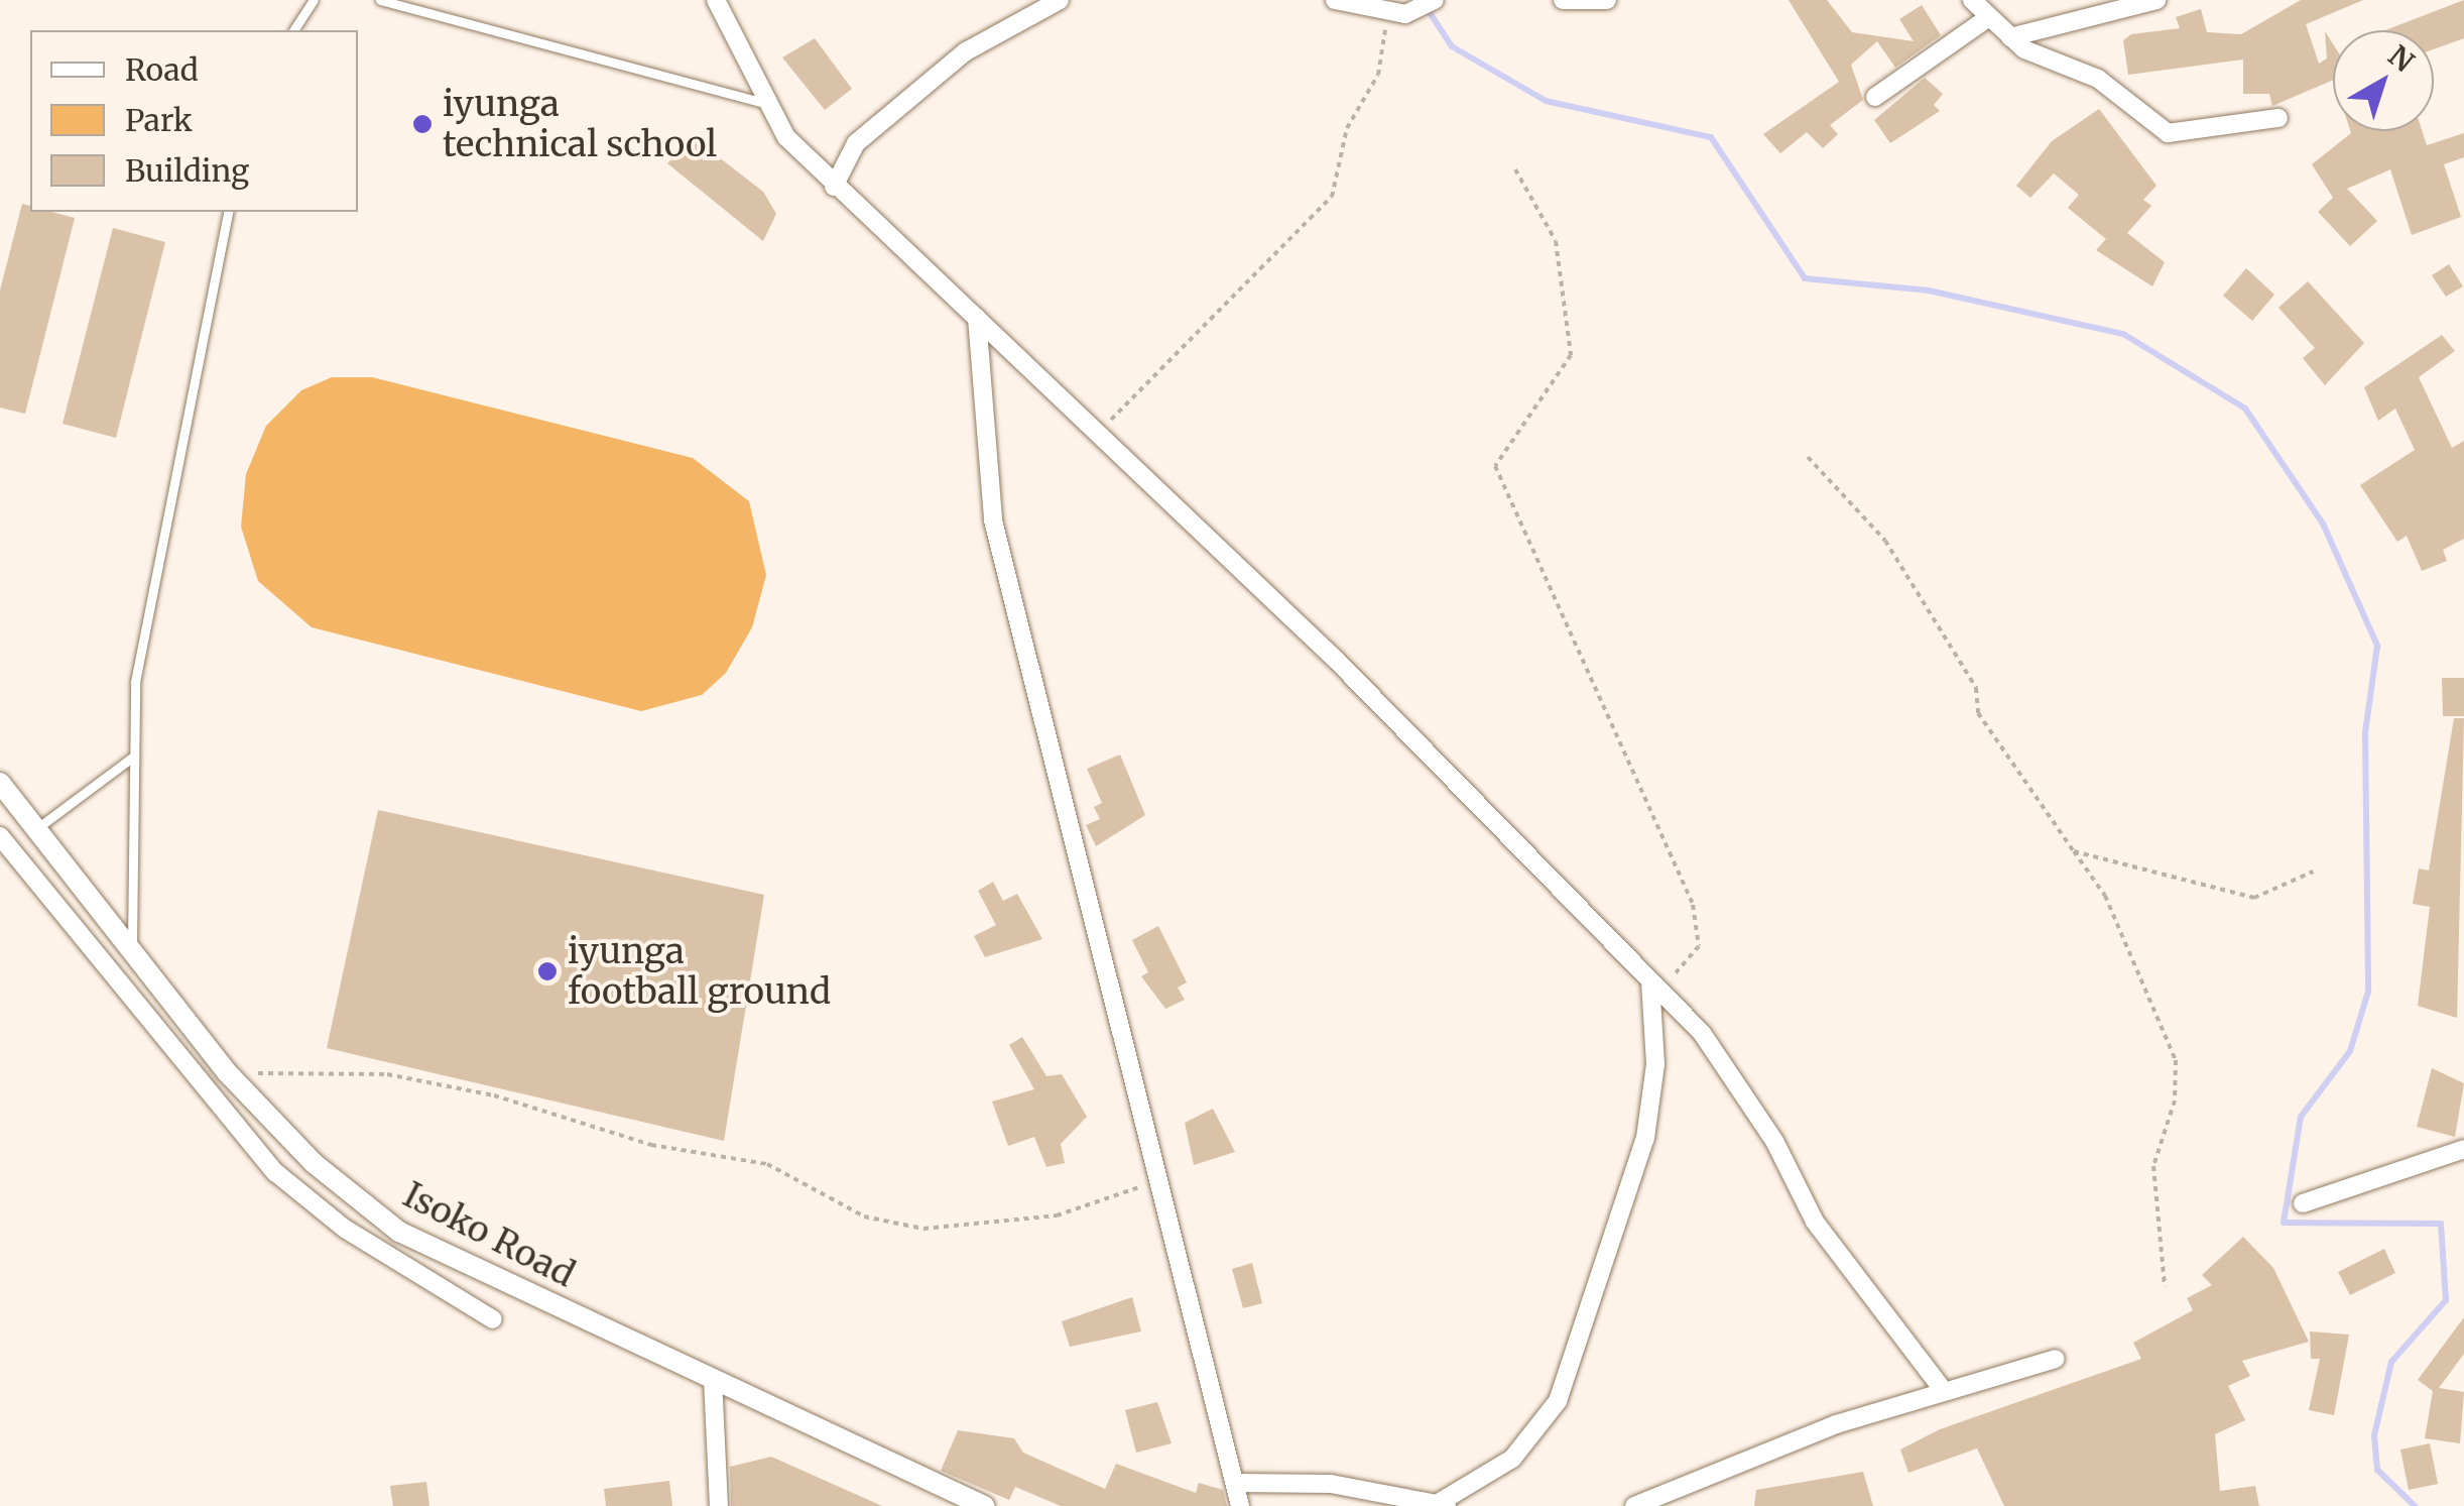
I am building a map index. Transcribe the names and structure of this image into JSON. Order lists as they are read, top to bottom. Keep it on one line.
{"streets":{"street":["Isoko Road"]},"places":["iyunga technical school","iyunga football ground"],"legend":["Road","Park","Building"],"north":"top right"}
